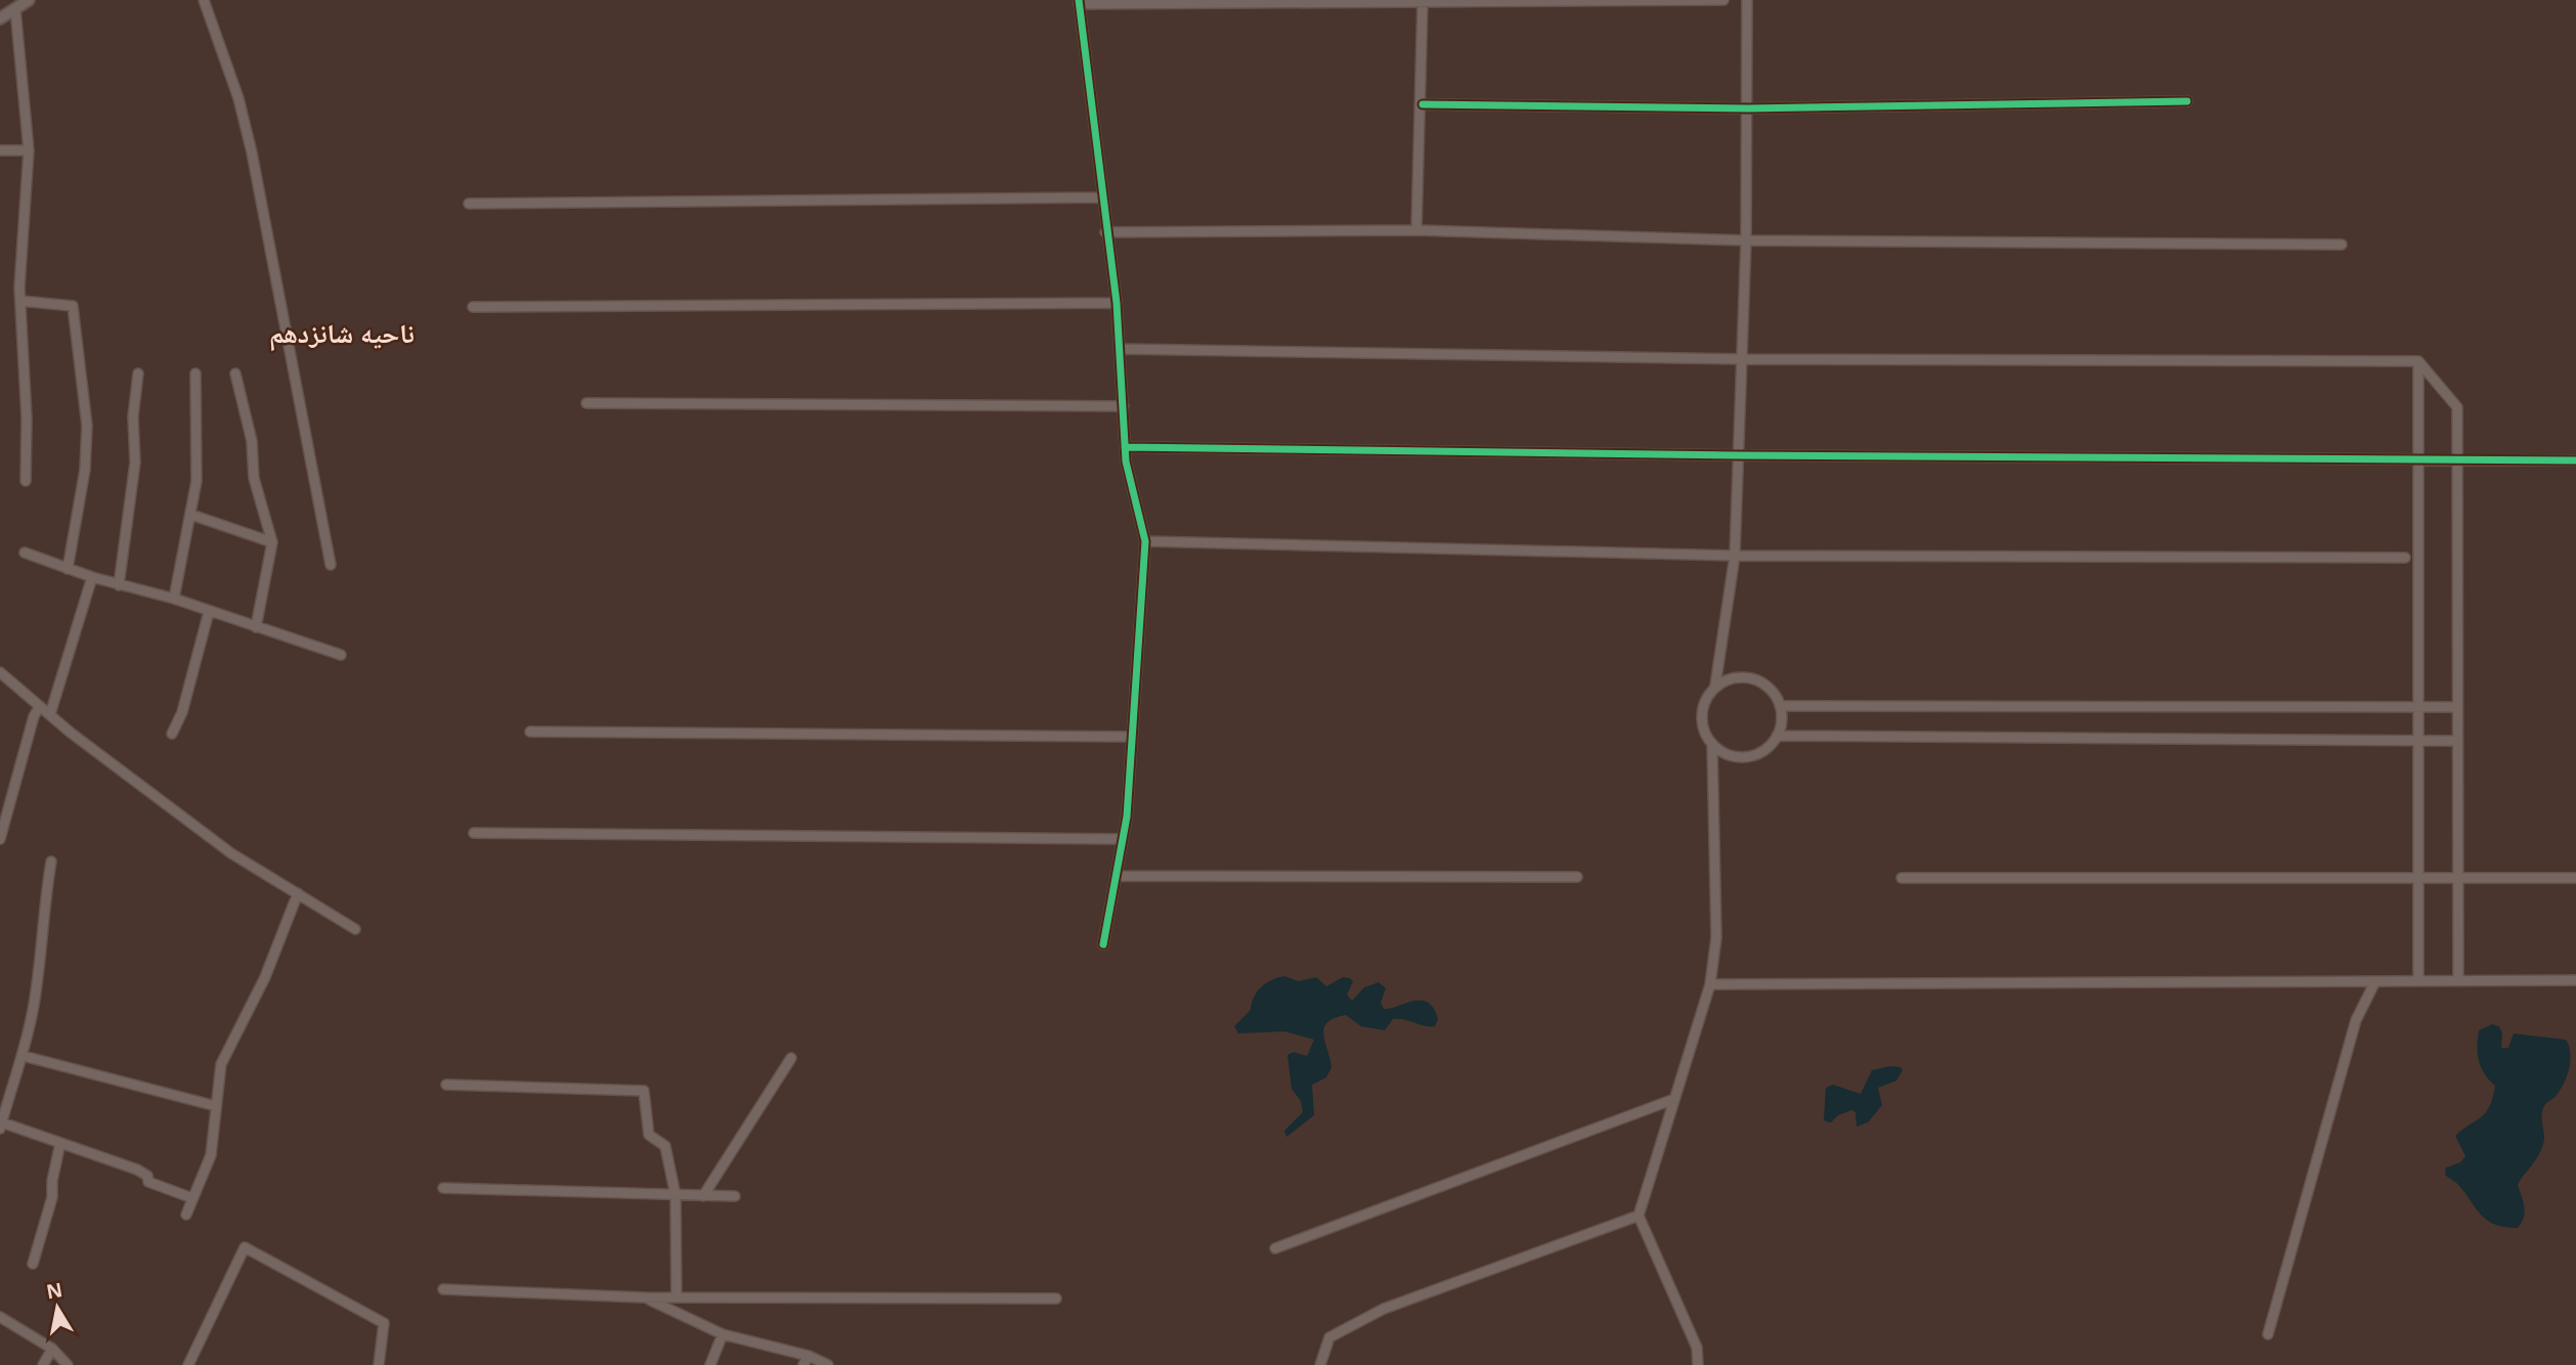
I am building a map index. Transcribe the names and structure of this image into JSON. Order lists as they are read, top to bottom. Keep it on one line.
{"districts":["ناحیه شانزدهم"],"north":"top"}
